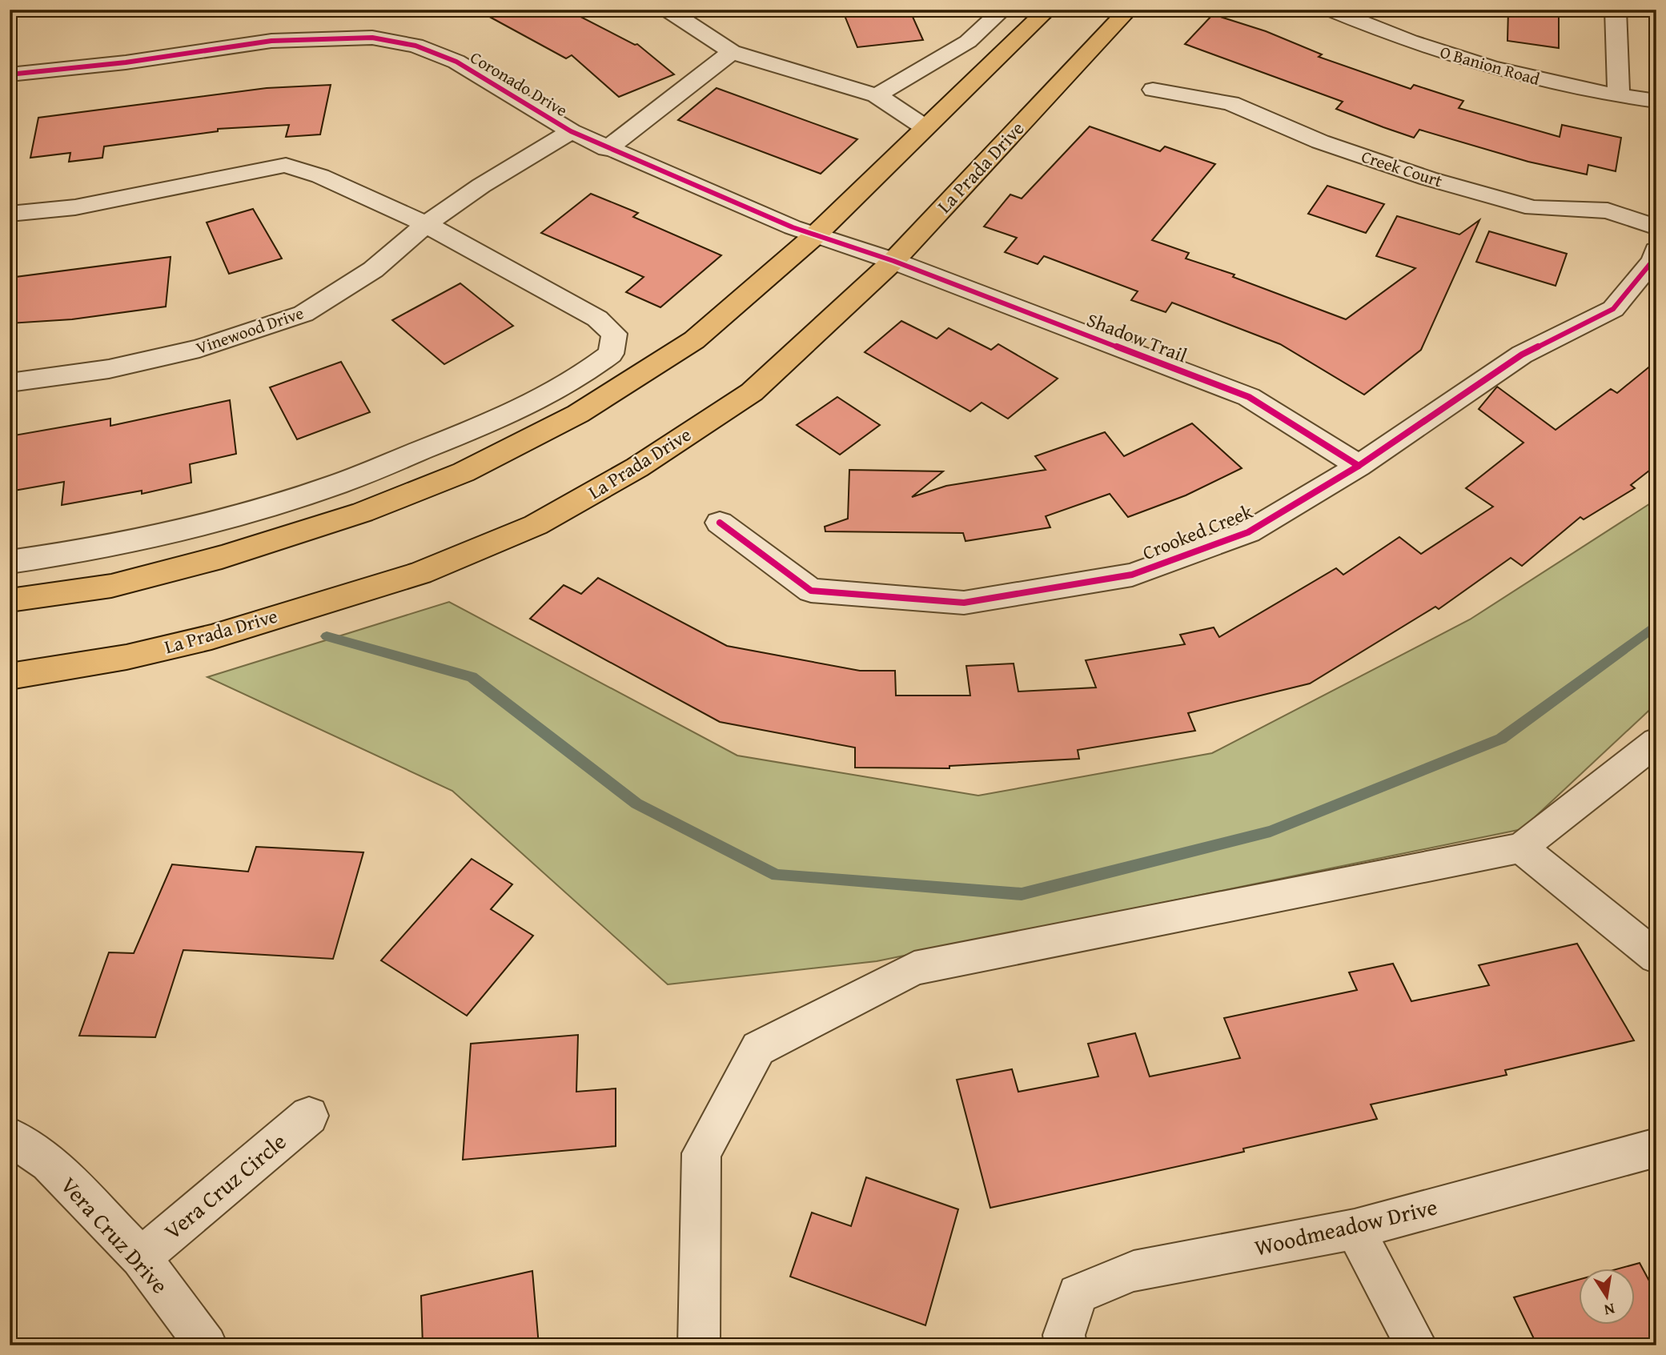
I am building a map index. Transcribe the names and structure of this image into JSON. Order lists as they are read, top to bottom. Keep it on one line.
{"streets":{"main road":["La Prada Drive"],"street":["O Banion Road","Coronado Drive","Creek Court","Vinewood Drive","Shadow Trail","Crooked Creek","Vera Cruz Circle","Woodmeadow Drive","Vera Cruz Drive"]},"crossings":[["Coronado Drive","La Prada Drive"],["Coronado Drive","Vinewood Drive"],["Coronado Drive","Shadow Trail"],["La Prada Drive","Shadow Trail"],["Shadow Trail","Crooked Creek"],["Vera Cruz Circle","Vera Cruz Drive"]],"north":"bottom"}
